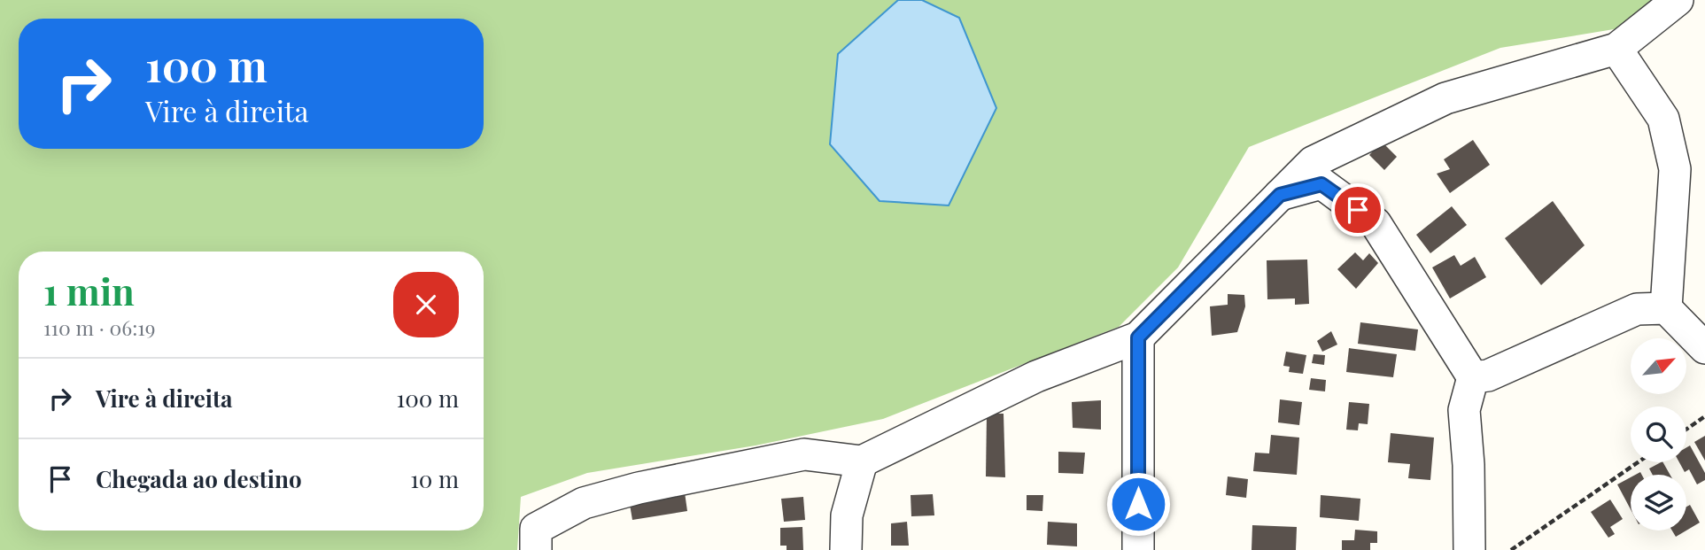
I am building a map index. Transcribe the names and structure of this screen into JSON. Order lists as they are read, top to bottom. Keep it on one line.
{"north":"top right","page":{"turn":["100 m","Vire à direita"],"heading":["1 min","110 m · 06:19"],"list":[{"name":"Vire à direita","value":"100 m"},{"name":"Chegada ao destino","value":"10 m"}]}}
